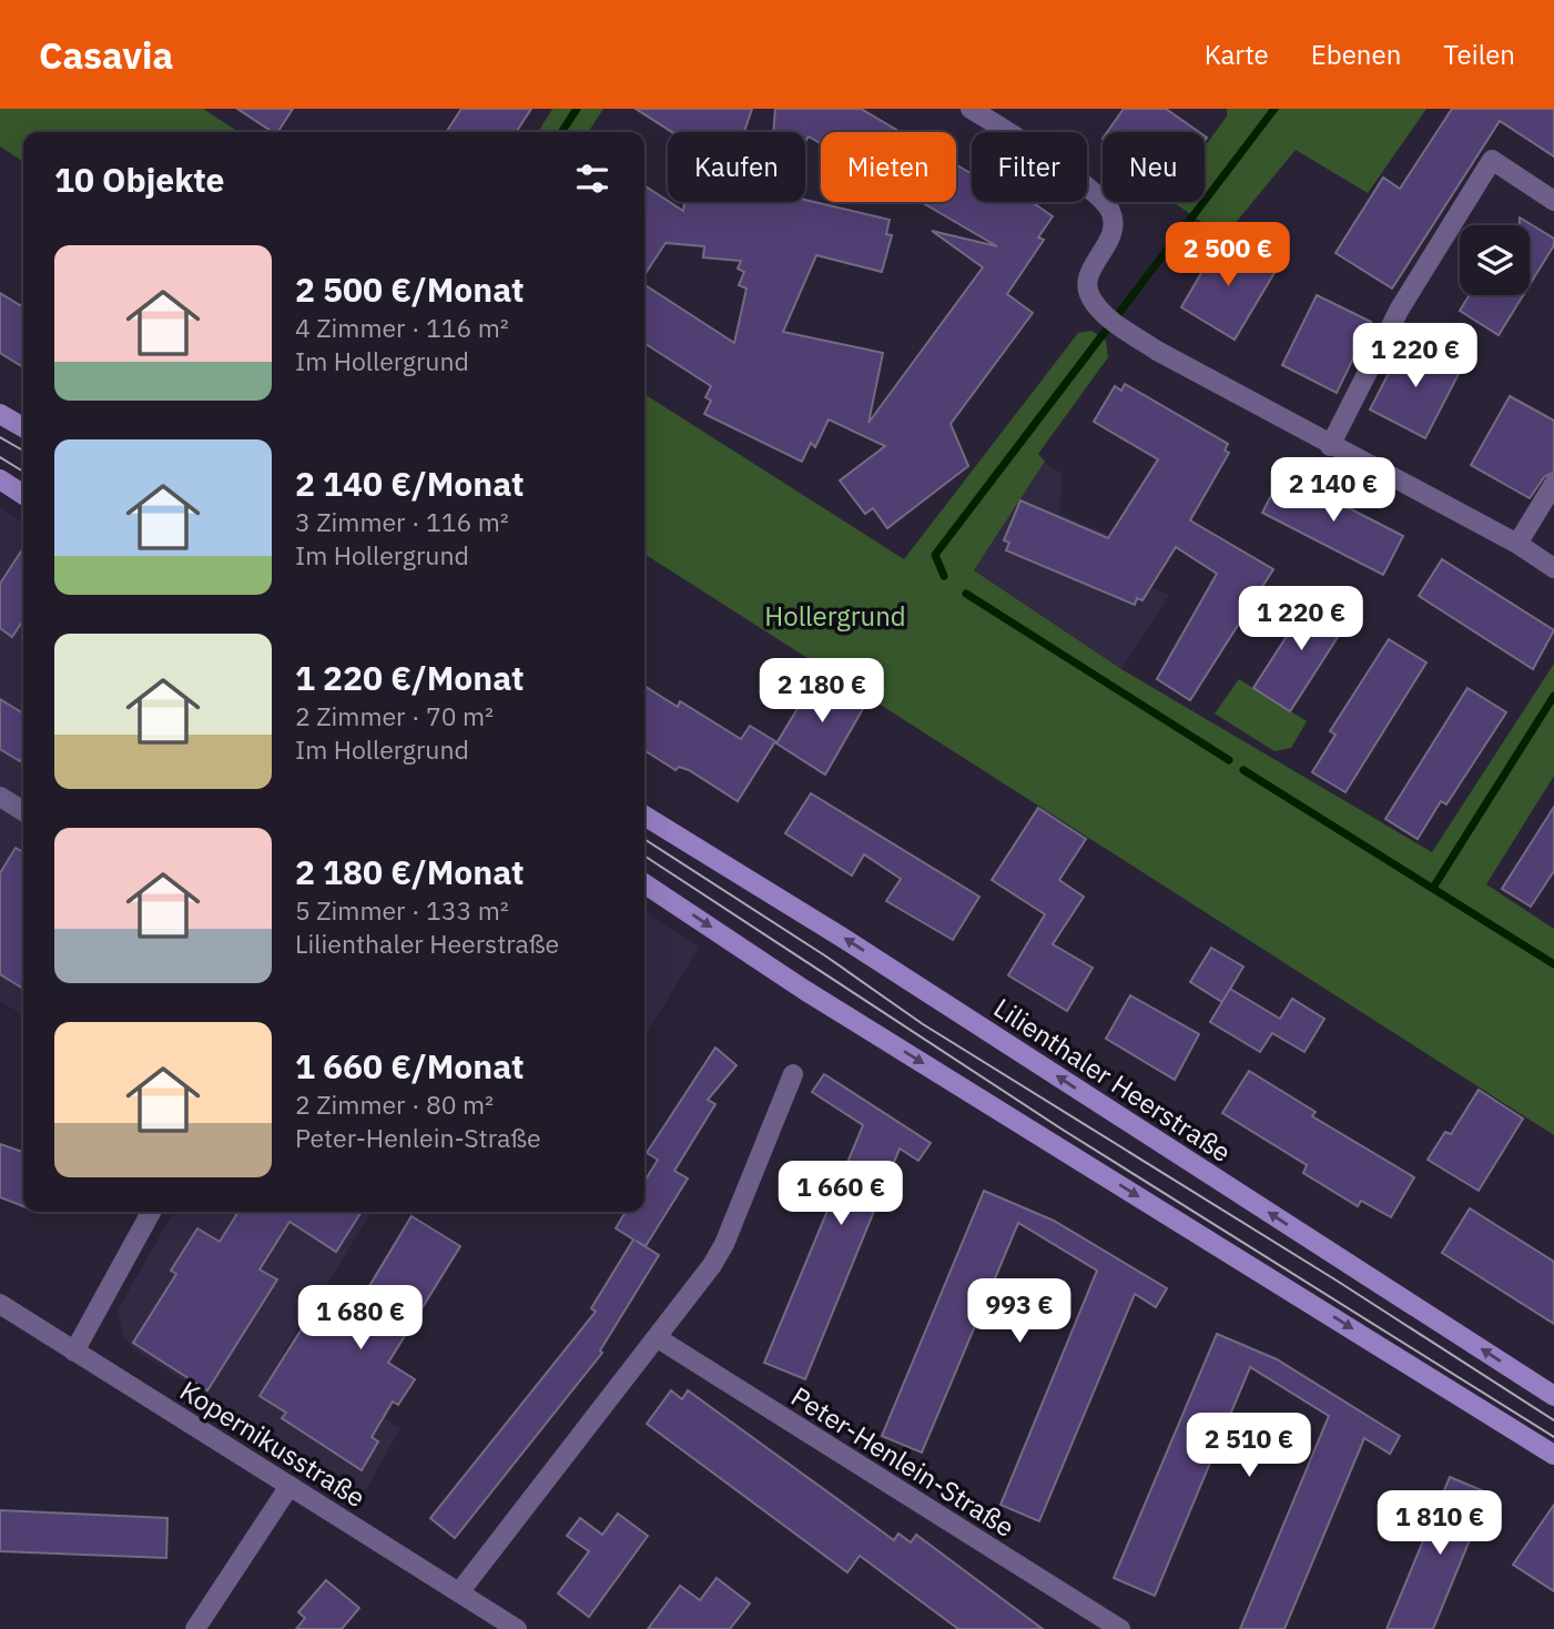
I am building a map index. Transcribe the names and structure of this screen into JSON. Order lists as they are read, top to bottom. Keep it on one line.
{"streets":{"main road":["Lilienthaler Heerstraße"],"street":["Kopernikusstraße","Peter-Henlein-Straße"]},"parks":["Hollergrund"],"page":{"header":"Casavia","nav":["Karte","Ebenen","Teilen"],"chip":["Kaufen","Mieten","Filter","Neu"],"heading":"10 Objekte","price":["2 500 €","1 220 €","2 140 €","1 220 €","2 180 €","1 660 €","993 €","1 680 €","2 510 €","1 810 €"],"list":[{"name":"2 500 €/Monat","note":"4 Zimmer · 116 m² · Im Hollergrund"},{"name":"2 140 €/Monat","note":"3 Zimmer · 116 m² · Im Hollergrund"},{"name":"1 220 €/Monat","note":"2 Zimmer · 70 m² · Im Hollergrund"},{"name":"2 180 €/Monat","note":"5 Zimmer · 133 m² · Lilienthaler Heerstraße"},{"name":"1 660 €/Monat","note":"2 Zimmer · 80 m² · Peter-Henlein-Straße"}]}}
